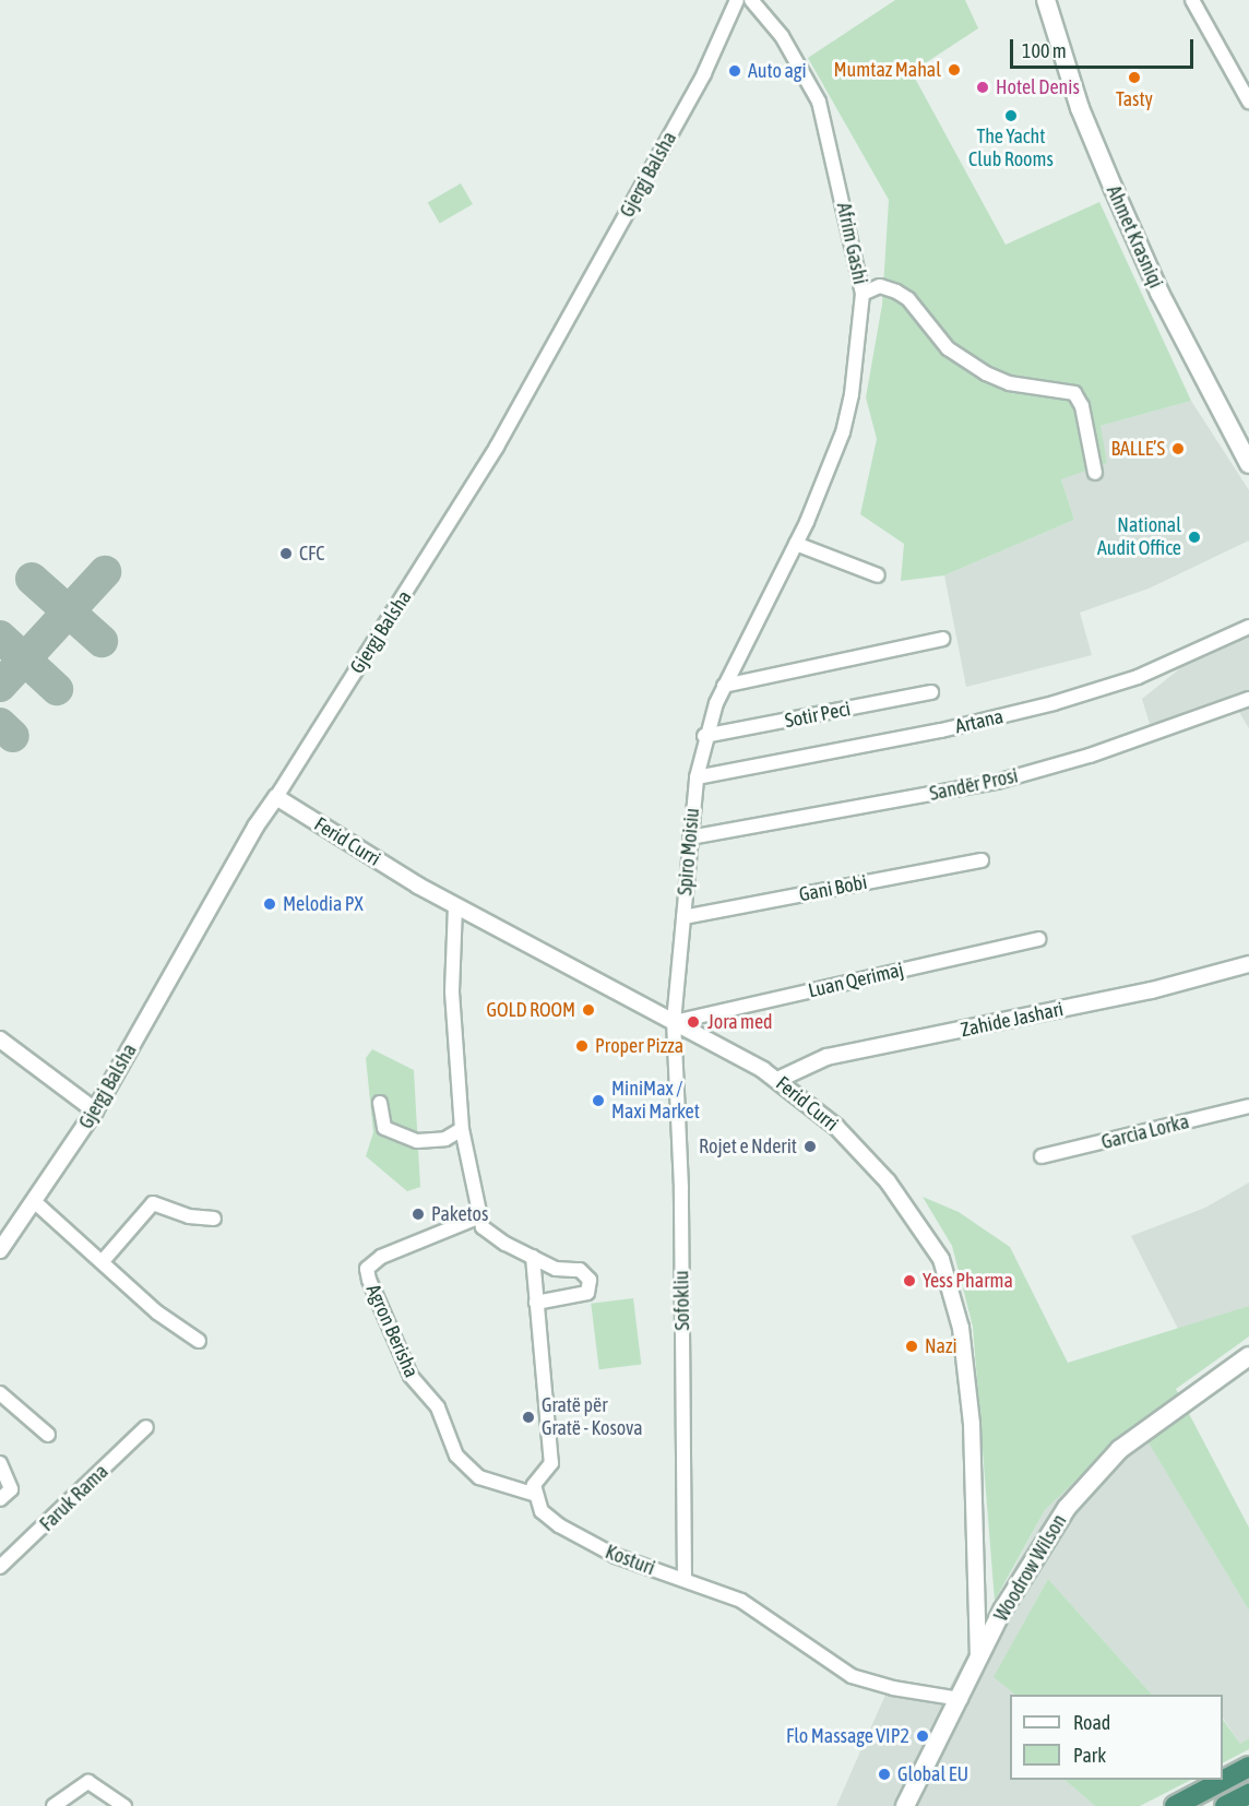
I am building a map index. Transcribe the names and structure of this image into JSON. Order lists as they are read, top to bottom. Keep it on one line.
{"streets":{"main road":["Ahmet Krasniqi","Woodrow Wilson"],"street":["Gjergj Balsha","Afrim Gashi","Sotir Peci","Artana","Sandër Prosi","Ferid Curri","Spiro Moisiu","Gani Bobi","Luan Qerimaj","Zahide Jashari","Garcia Lorka","Sofokliu","Agron Berisha","Faruk Rama","Kosturi"]},"crossings":[["Gjergj Balsha","Ferid Curri"],["Afrim Gashi","Spiro Moisiu"],["Sotir Peci","Spiro Moisiu"],["Artana","Spiro Moisiu"],["Sandër Prosi","Spiro Moisiu"],["Ferid Curri","Spiro Moisiu"],["Ferid Curri","Luan Qerimaj"],["Ferid Curri","Zahide Jashari"],["Ferid Curri","Sofokliu"],["Ferid Curri","Woodrow Wilson"],["Spiro Moisiu","Gani Bobi"],["Spiro Moisiu","Luan Qerimaj"],["Spiro Moisiu","Sofokliu"],["Luan Qerimaj","Sofokliu"],["Sofokliu","Kosturi"],["Agron Berisha","Kosturi"],["Kosturi","Woodrow Wilson"]],"places":["Mumtaz Mahal","Auto agi","Tasty","Hotel Denis","The Yacht Club Rooms","BALLE’S","National Audit Office","CFC","Melodia PX","GOLD ROOM","Jora med","Proper Pizza","MiniMax / Maxi Market","Rojet e Nderit","Paketos","Yess Pharma","Nazi","Gratë për Gratë - Kosova","Flo Massage VIP2","Global EU"],"legend":["Road","Park"],"scale_bar":"100 m"}
